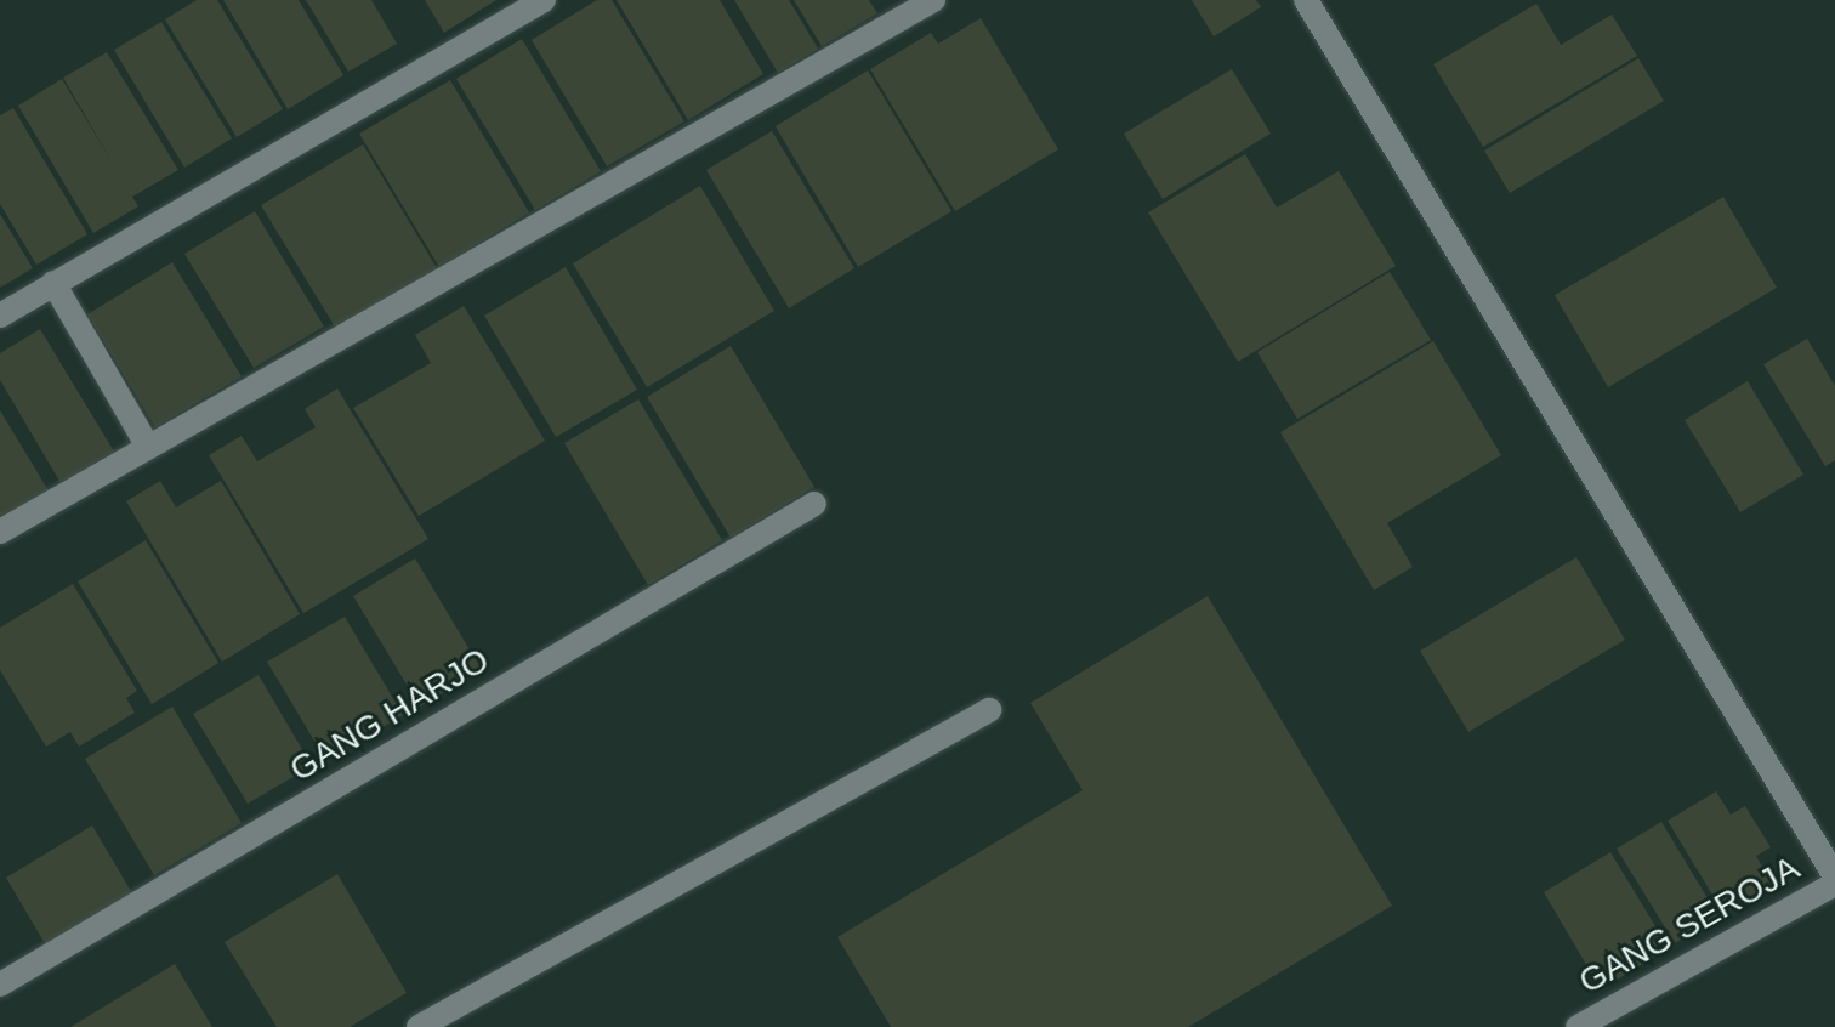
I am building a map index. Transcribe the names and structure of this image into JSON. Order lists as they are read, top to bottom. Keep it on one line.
{"streets":{"street":["GANG HARJO","GANG SEROJA"]}}
